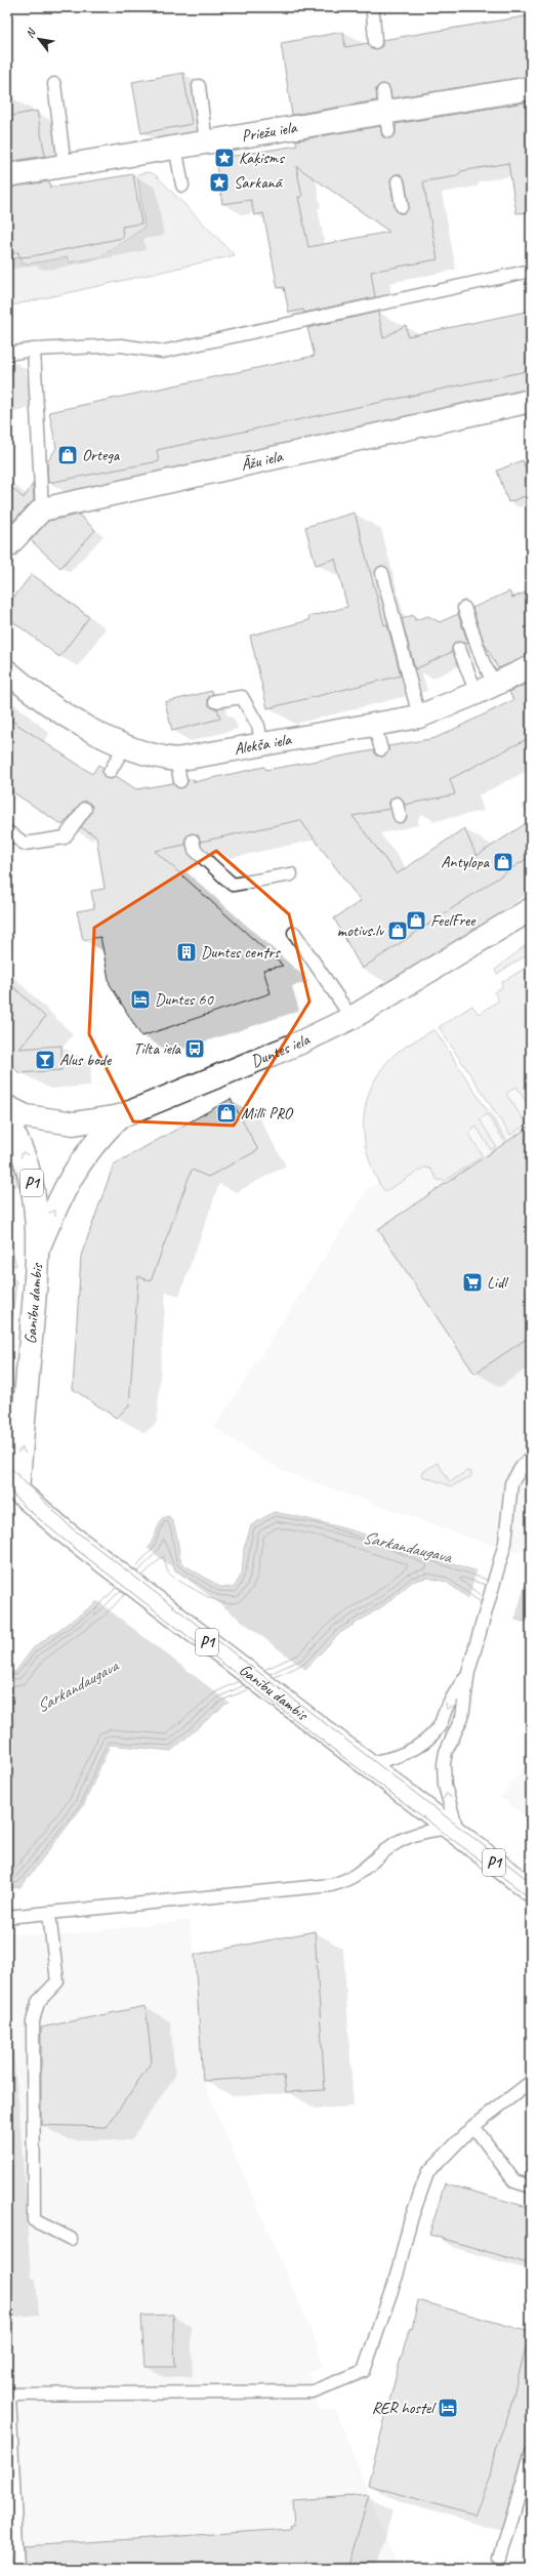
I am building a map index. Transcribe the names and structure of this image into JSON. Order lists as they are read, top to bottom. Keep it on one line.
{"streets":{"main road":["Priežu iela","Āžu iela","Alekša iela","Duntes iela","P1","Ganību dambis"]},"one_way":["Ganību dambis"],"water":["Sarkandaugava"],"places":{"place":["Kaķisms","Sarkanā"],"shop":["Ortega","Antylopa","FeelFree","motivs.lv","Milli PRO"],"building":["Duntes centrs"],"hotel":["Duntes 60","RER hostel"],"bus stop":["Tilta iela"],"bar":["Alus bode"],"supermarket":["Lidl"]},"north":"top left"}
